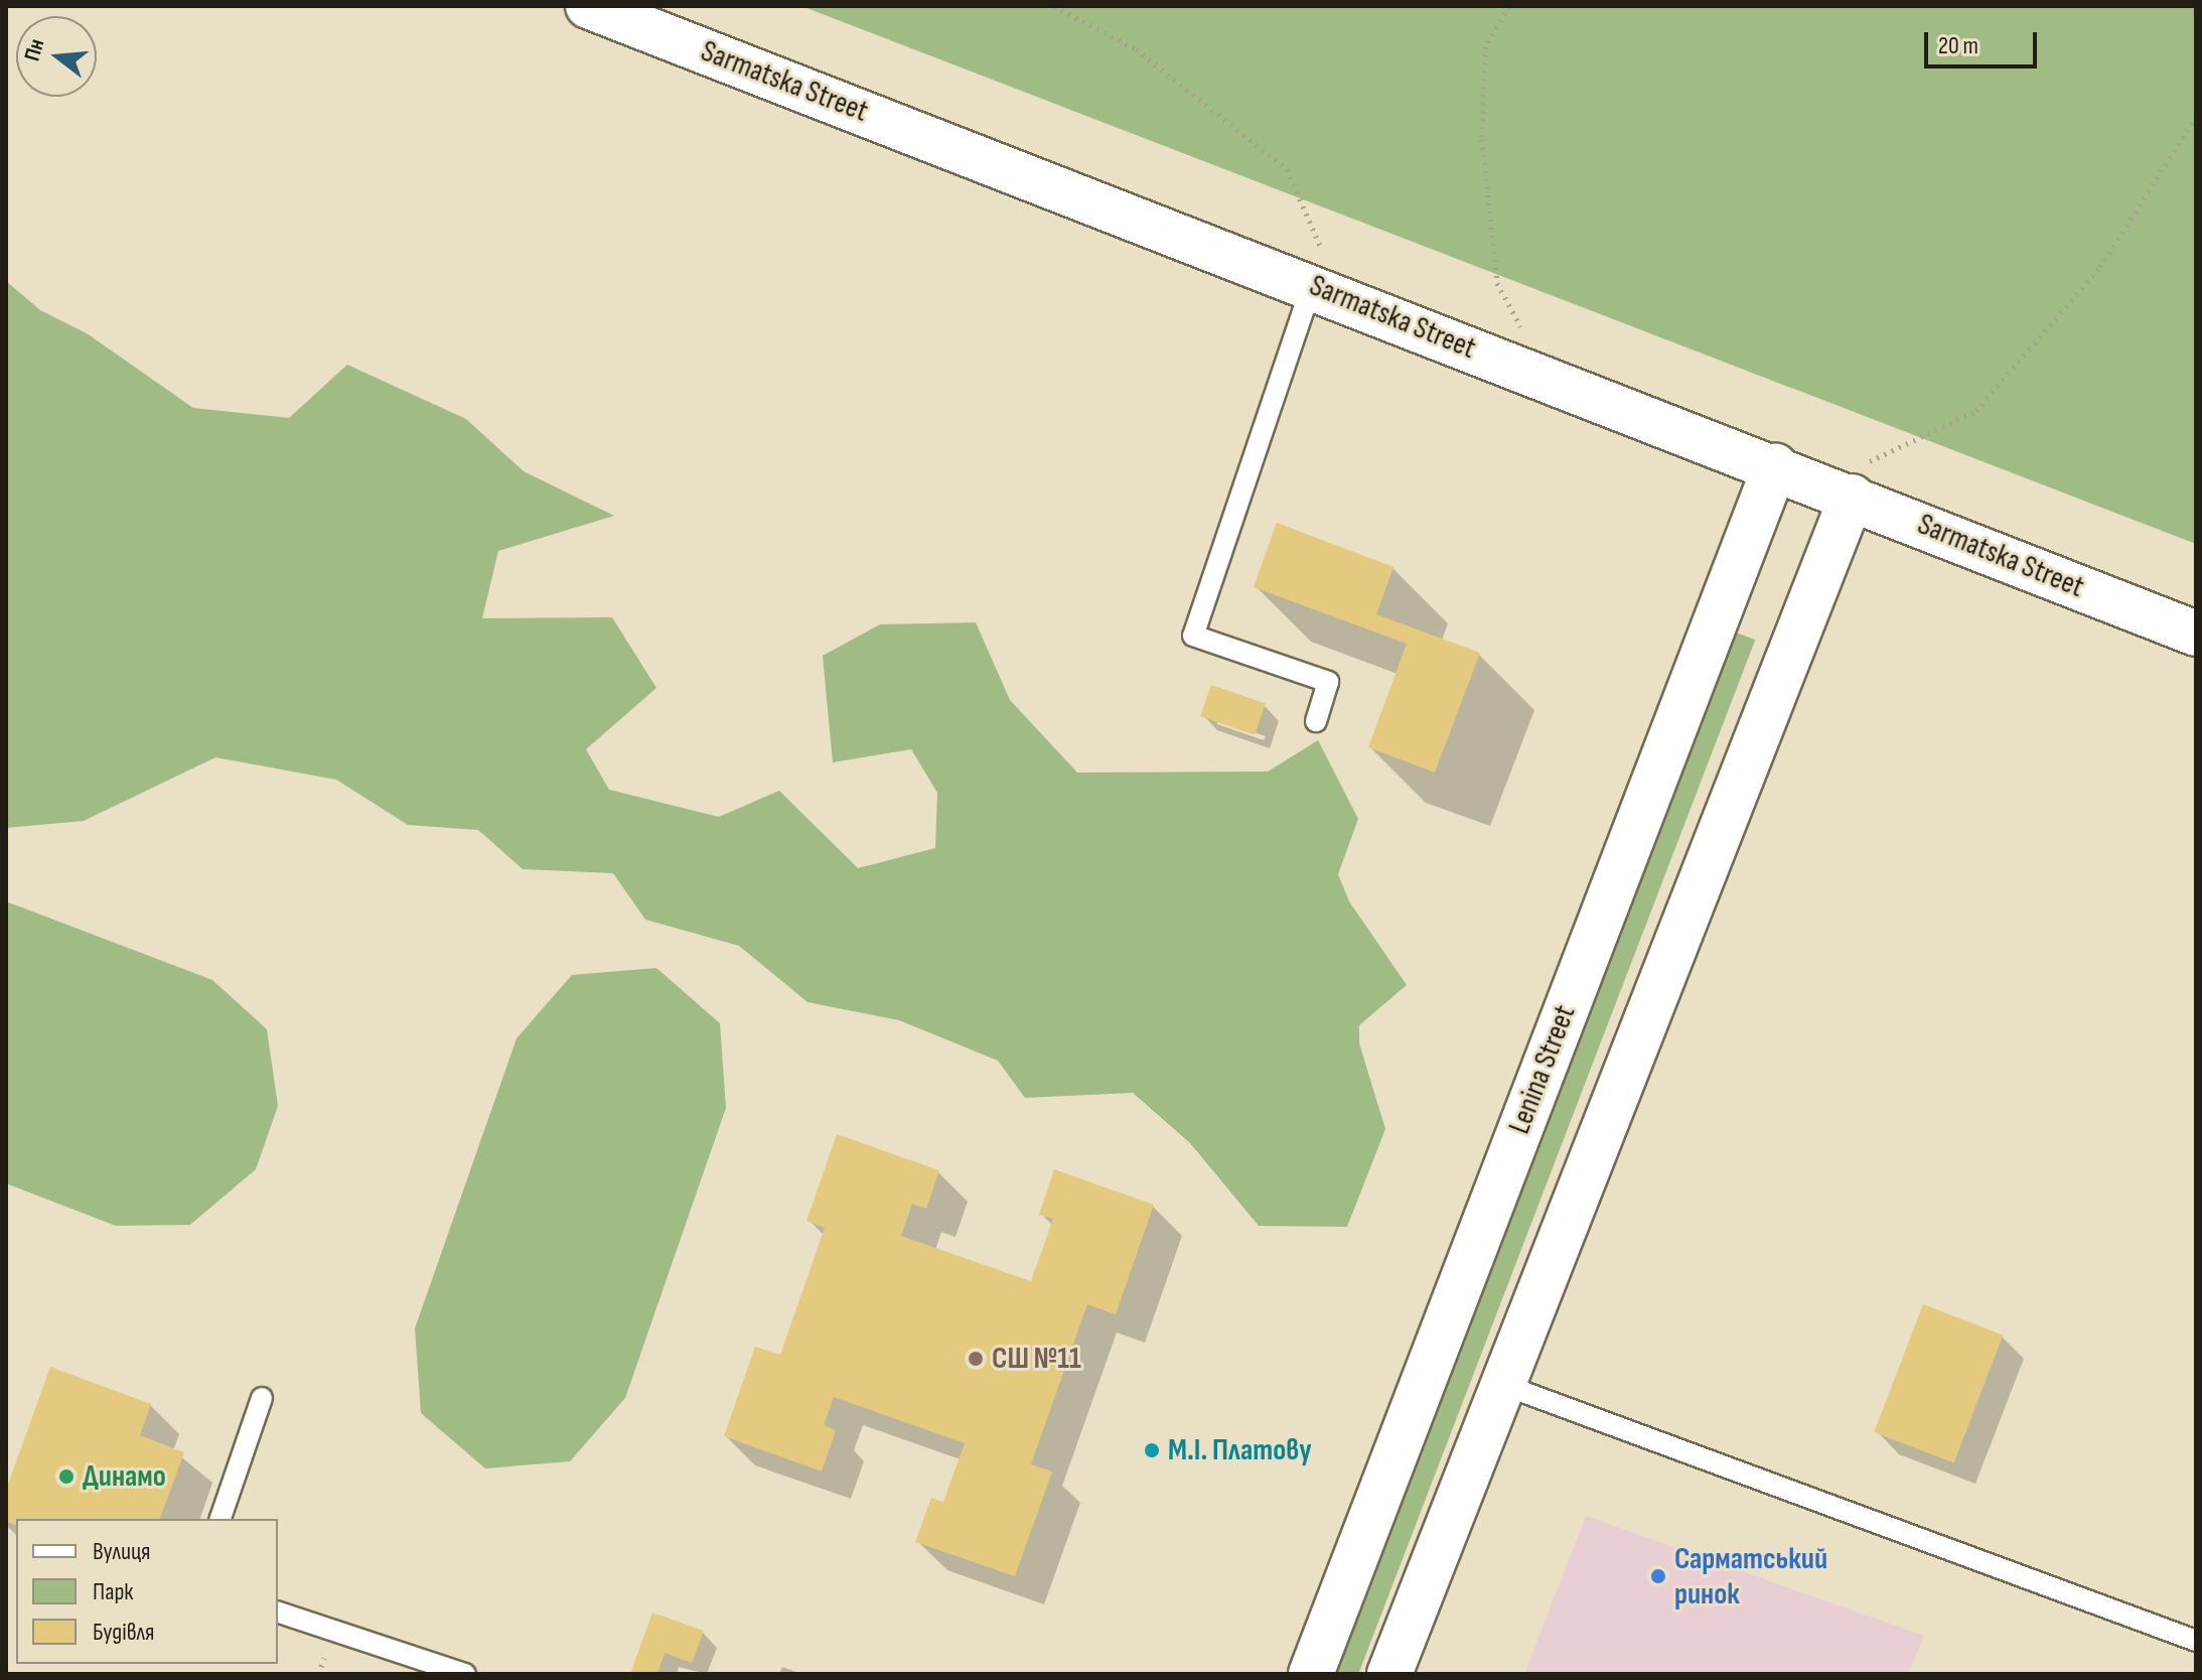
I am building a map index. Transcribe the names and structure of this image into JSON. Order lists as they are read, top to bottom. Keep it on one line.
{"streets":{"street":["Sarmatska Street","Lenina Street"]},"crossings":[["Sarmatska Street","Lenina Street"]],"places":["СШ №11","М.І. Платову","Динамо","Сарматський ринок"],"legend":["Вулиця","Парк","Будівля"],"scale_bar":"20 m","north":"left"}
